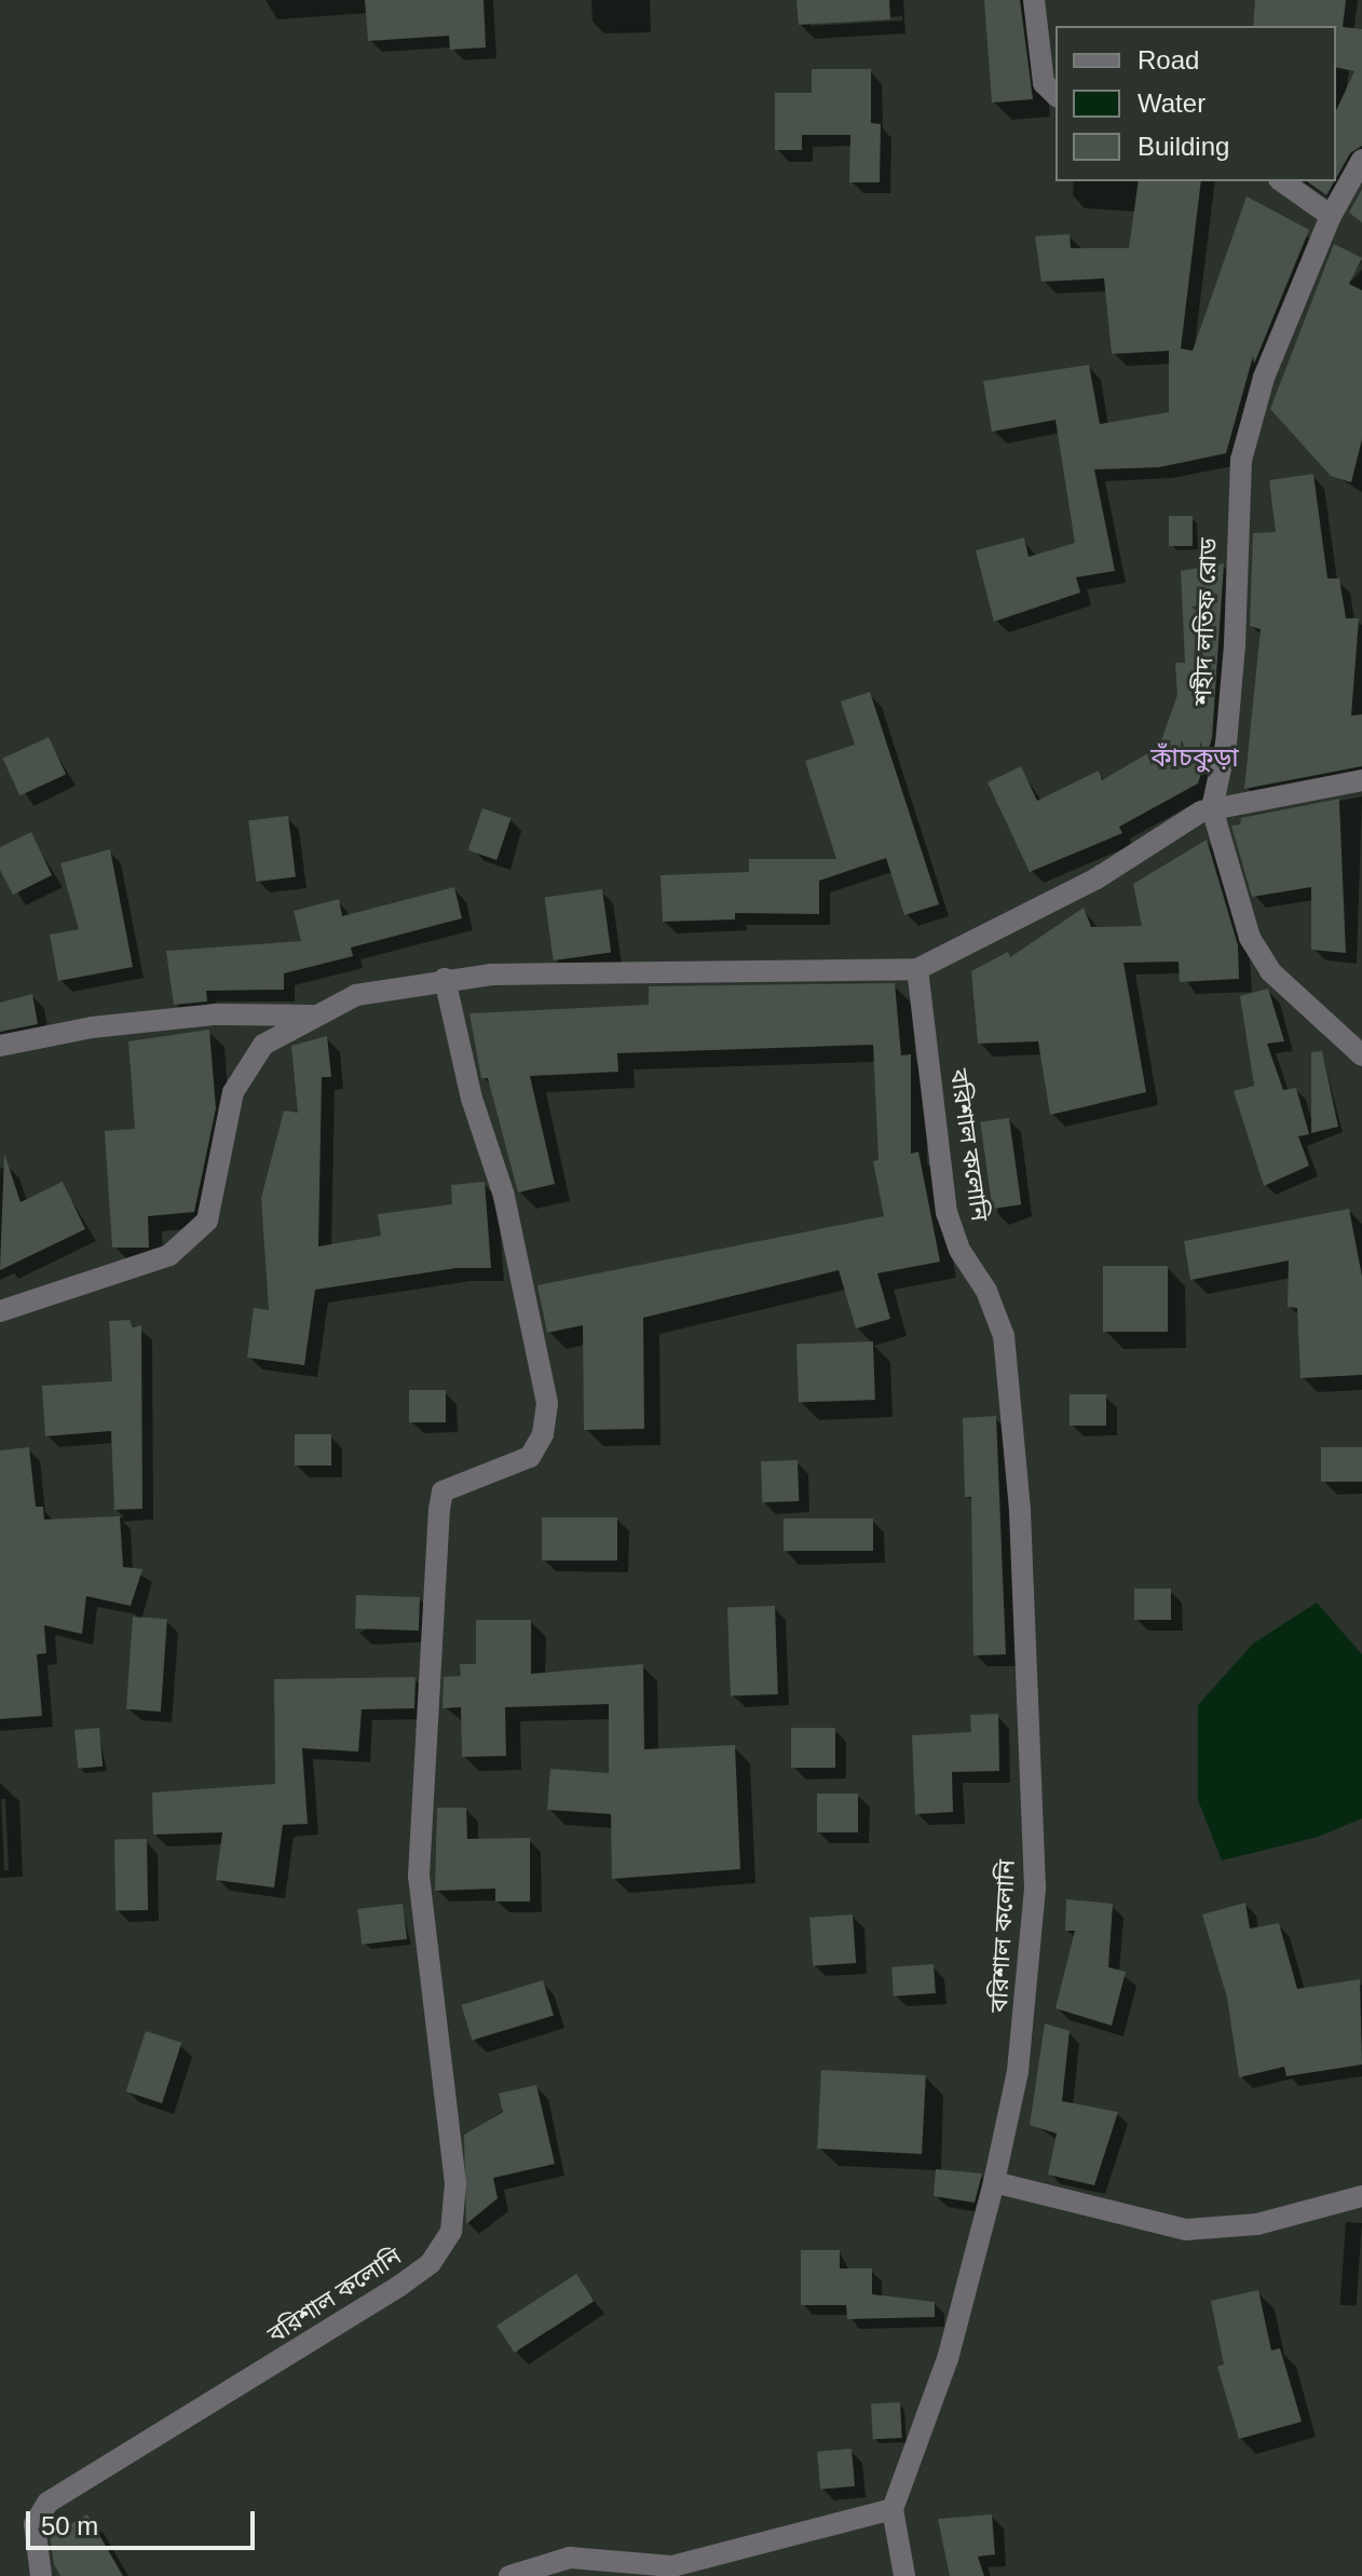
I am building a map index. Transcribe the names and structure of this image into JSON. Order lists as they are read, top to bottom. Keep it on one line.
{"streets":{"street":["শহীদ লতিফ রোড","বরিশাল কলোনি"]},"districts":["কাঁচকুড়া"],"legend":["Road","Water","Building"],"scale_bar":"50 m"}
